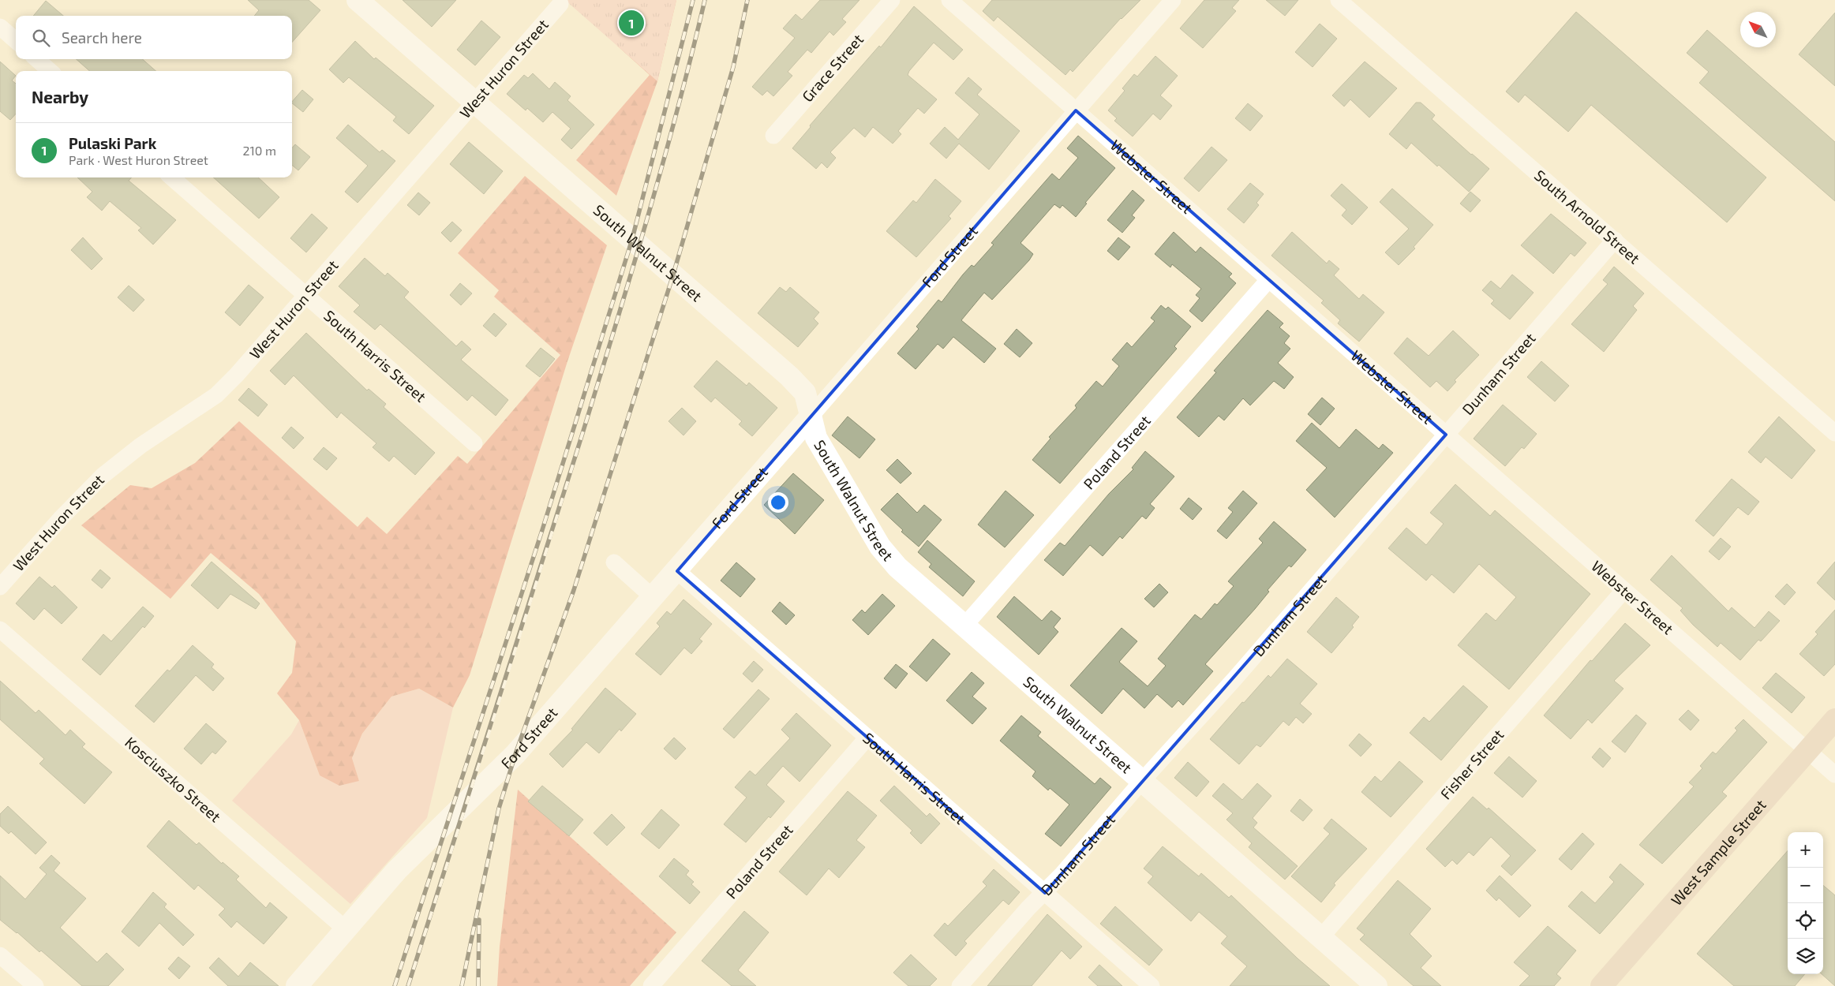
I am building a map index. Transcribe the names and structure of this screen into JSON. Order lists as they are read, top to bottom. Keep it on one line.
{"streets":{"main road":["West Sample Street"],"street":["Grace Street","West Huron Street","Webster Street","South Arnold Street","South Walnut Street","Ford Street","South Harris Street","Dunham Street","Poland Street","Fisher Street","Kosciuszko Street"]},"crossings":[["West Huron Street","South Walnut Street"],["West Huron Street","South Harris Street"],["Webster Street","Ford Street"],["Webster Street","Dunham Street"],["Webster Street","Poland Street"],["Webster Street","Fisher Street"],["Webster Street","West Sample Street"],["South Arnold Street","Dunham Street"],["South Walnut Street","Ford Street"],["South Walnut Street","Dunham Street"],["South Walnut Street","Poland Street"],["South Walnut Street","Fisher Street"],["Ford Street","South Harris Street"],["Ford Street","Kosciuszko Street"],["South Harris Street","Dunham Street"],["South Harris Street","Poland Street"]],"north":"top left","page":{"pins":"1","search":"Search here","heading":"Nearby","list":[{"mark":"1","name":"Pulaski Park","note":"Park · West Huron Street","value":"210 m"}],"map_buttons":["+","−"]}}
